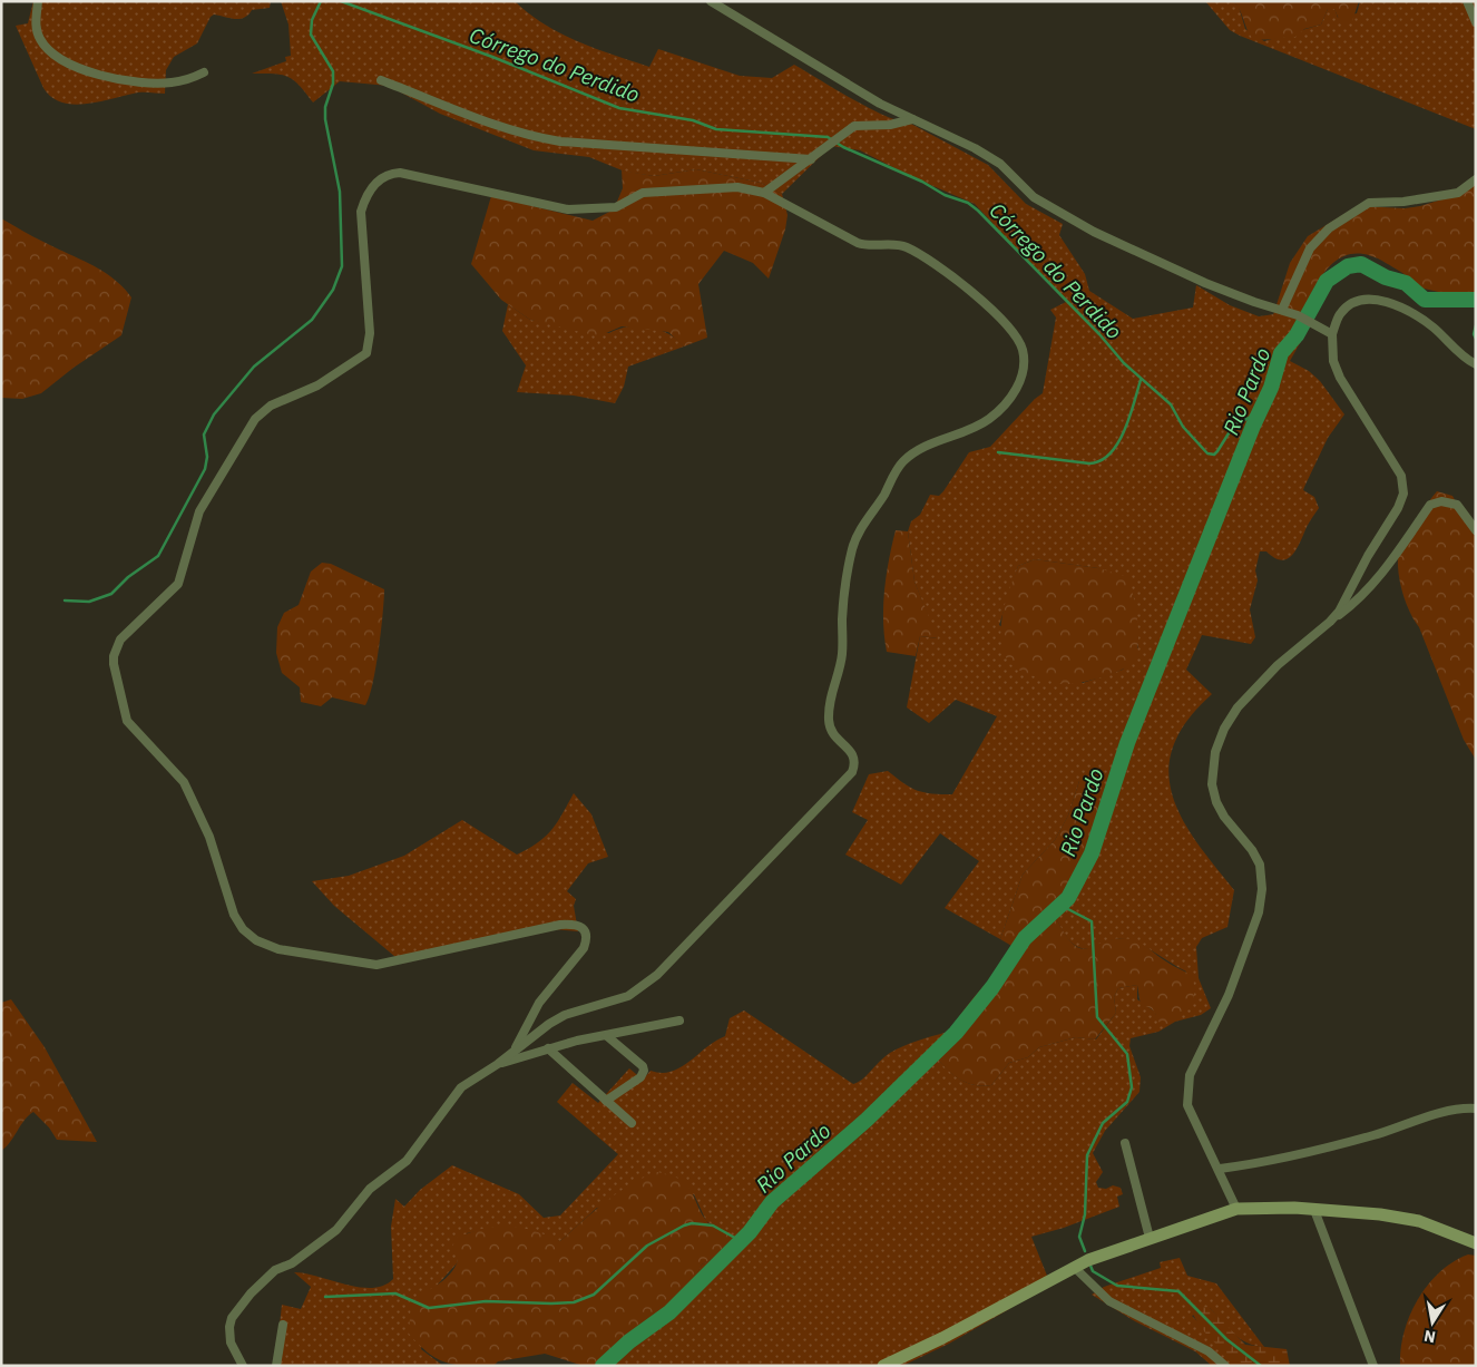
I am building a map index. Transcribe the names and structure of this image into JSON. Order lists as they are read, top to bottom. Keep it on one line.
{"water":["Córrego do Perdido","Rio Pardo"],"north":"bottom"}
